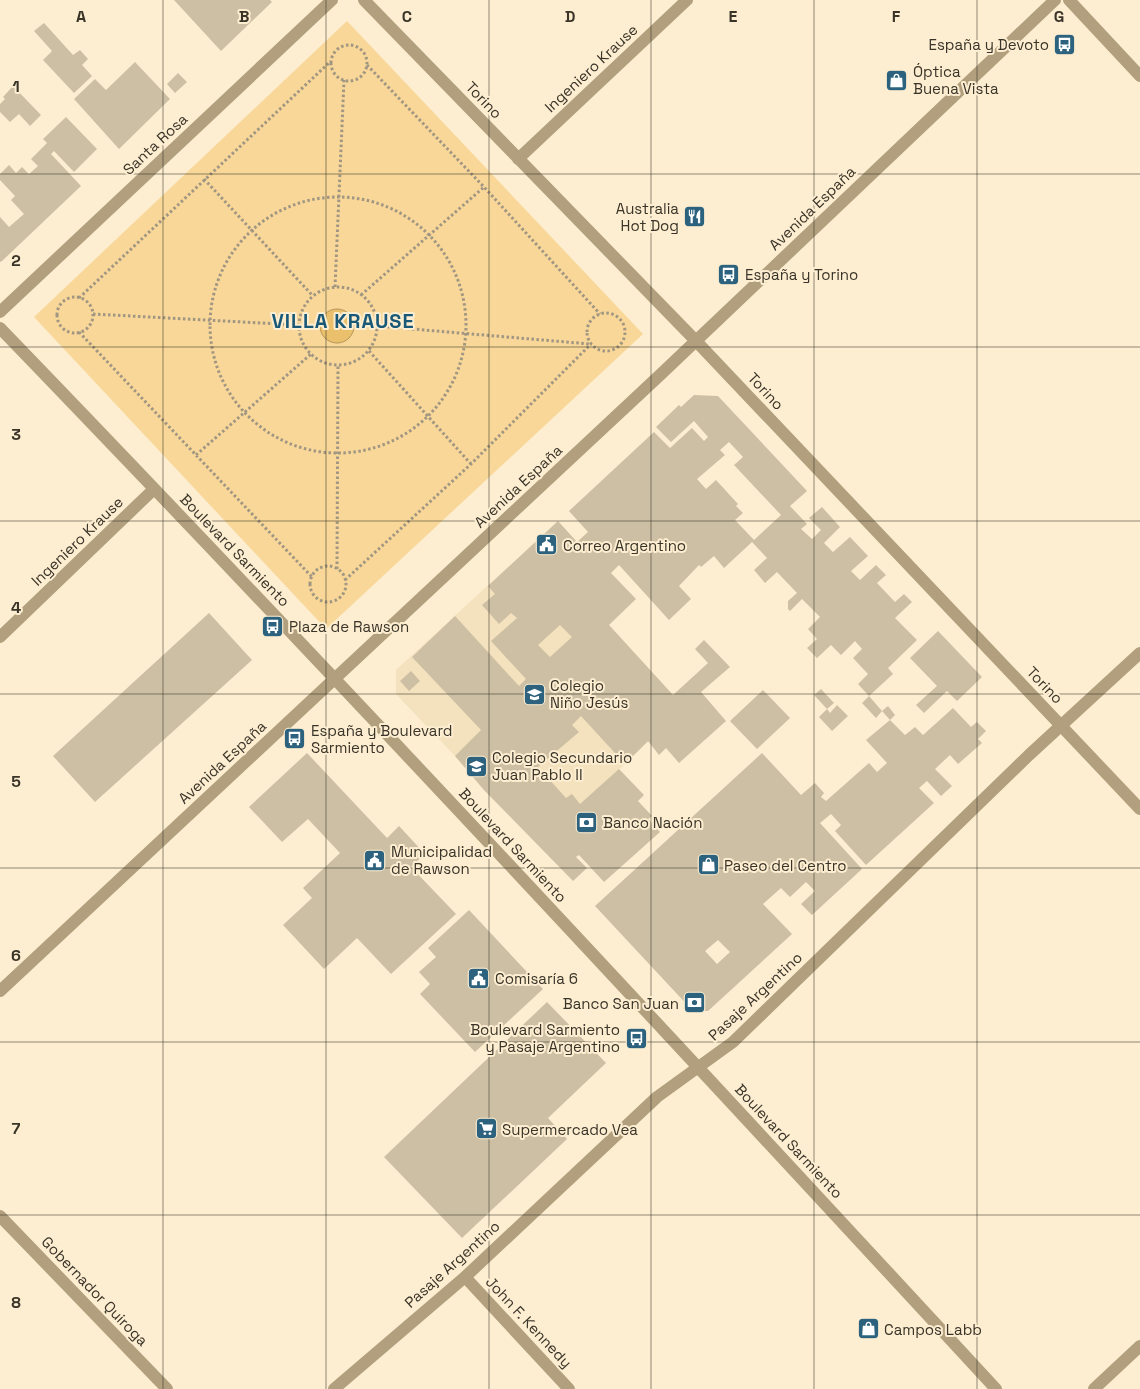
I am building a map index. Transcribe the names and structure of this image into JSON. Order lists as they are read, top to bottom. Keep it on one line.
{"streets":{"street":["Ingeniero Krause","Torino","Santa Rosa","Avenida España","Boulevard Sarmiento","Pasaje Argentino","Gobernador Quiroga","John F. Kennedy"]},"crossings":[["Ingeniero Krause","Torino"],["Ingeniero Krause","Boulevard Sarmiento"],["Torino","Avenida España"],["Torino","Pasaje Argentino"],["Avenida España","Boulevard Sarmiento"],["Boulevard Sarmiento","Pasaje Argentino"],["Pasaje Argentino","John F. Kennedy"]],"districts":["VILLA KRAUSE"],"places":{"bus stop":["España y Devoto","España y Torino","Plaza de Rawson","España y Boulevard Sarmiento","Boulevard Sarmiento y Pasaje Argentino"],"shop":["Óptica Buena Vista","Paseo del Centro","Campos Labb"],"restaurant":["Australia Hot Dog"],"public building":["Correo Argentino","Municipalidad de Rawson","Comisaría 6"],"school or university":["Colegio Niño Jesús","Colegio Secundario Juan Pablo II"],"bank":["Banco Nación","Banco San Juan"],"supermarket":["Supermercado Vea"]},"grid":{"columns":["A","B","C","D","E","F","G"],"rows":["1","2","3","4","5","6","7","8"]}}
